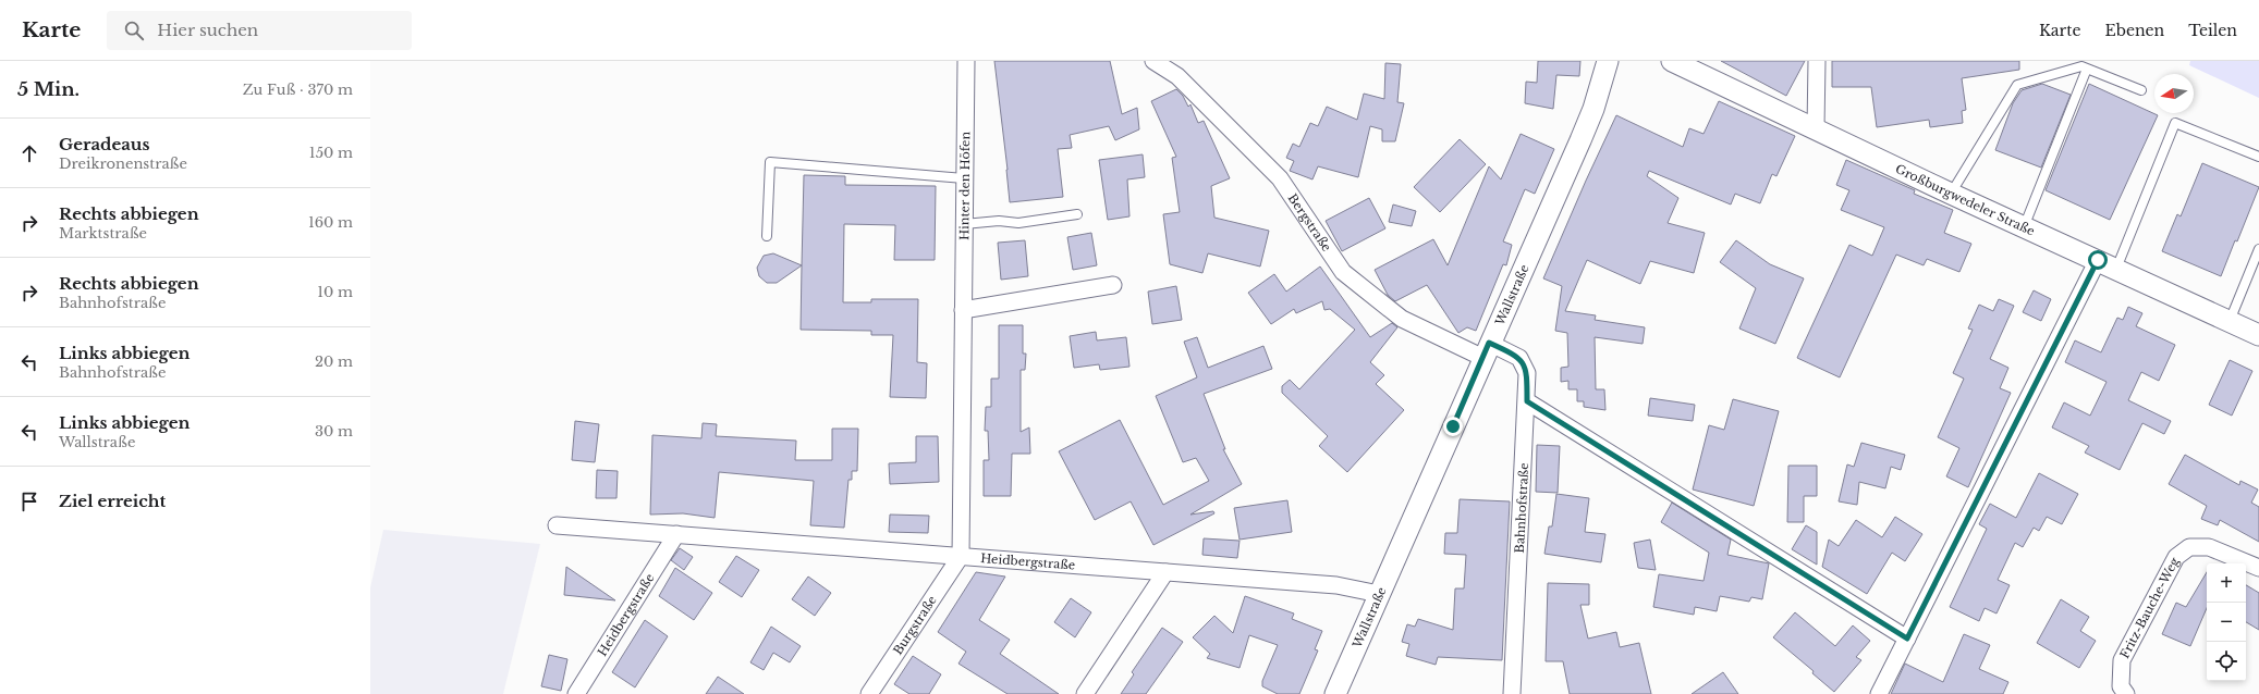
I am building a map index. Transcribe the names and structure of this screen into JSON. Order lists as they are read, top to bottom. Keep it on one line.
{"streets":{"street":["Hinter den Höfen","Großburgwedeler Straße","Bergstraße","Wallstraße","Bahnhofstraße","Heidbergstraße","Fritz-Bauche-Weg","Burgstraße"]},"crossings":[["Hinter den Höfen","Heidbergstraße"],["Hinter den Höfen","Burgstraße"],["Bergstraße","Wallstraße"],["Bergstraße","Bahnhofstraße"],["Wallstraße","Bahnhofstraße"],["Wallstraße","Heidbergstraße"],["Heidbergstraße","Burgstraße"]],"north":"left","page":{"header":"Karte","search":"Hier suchen","nav":["Karte","Ebenen","Teilen"],"heading":["5 Min.","Zu Fuß · 370 m"],"list":[["Geradeaus","Dreikronenstraße","150 m"],["Rechts abbiegen","Marktstraße","160 m"],["Rechts abbiegen","Bahnhofstraße","10 m"],["Links abbiegen","Bahnhofstraße","20 m"],["Links abbiegen","Wallstraße","30 m"],"Ziel erreicht"],"map_buttons":["+","−"]}}
